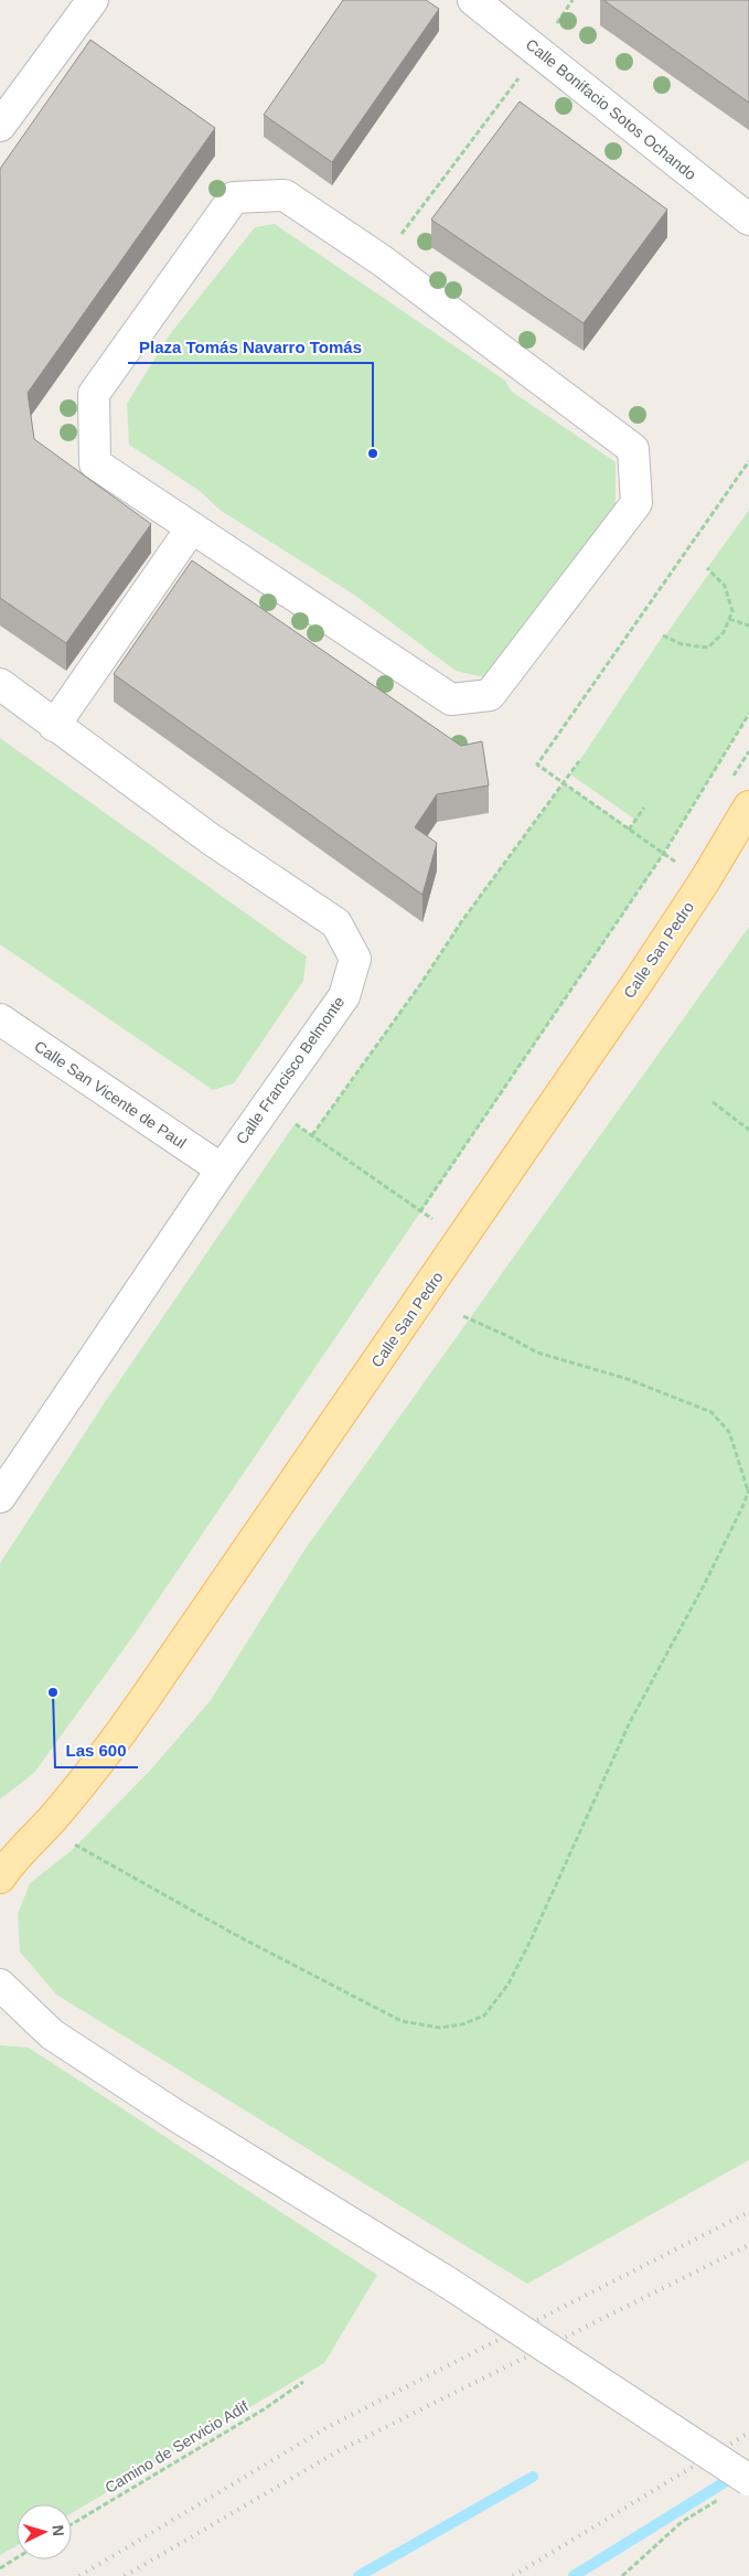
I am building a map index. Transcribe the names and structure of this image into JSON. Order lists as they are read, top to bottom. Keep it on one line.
{"streets":{"main road":["Calle San Pedro"],"street":["Calle Bonifacio Sotos Ochando","Calle Francisco Belmonte","Calle San Vicente de Paul"],"path":["Camino de Servicio Adif"]},"crossings":[["Calle Francisco Belmonte","Calle San Vicente de Paul"]],"places":["Plaza Tomás Navarro Tomás","Las 600"],"north":"right"}
